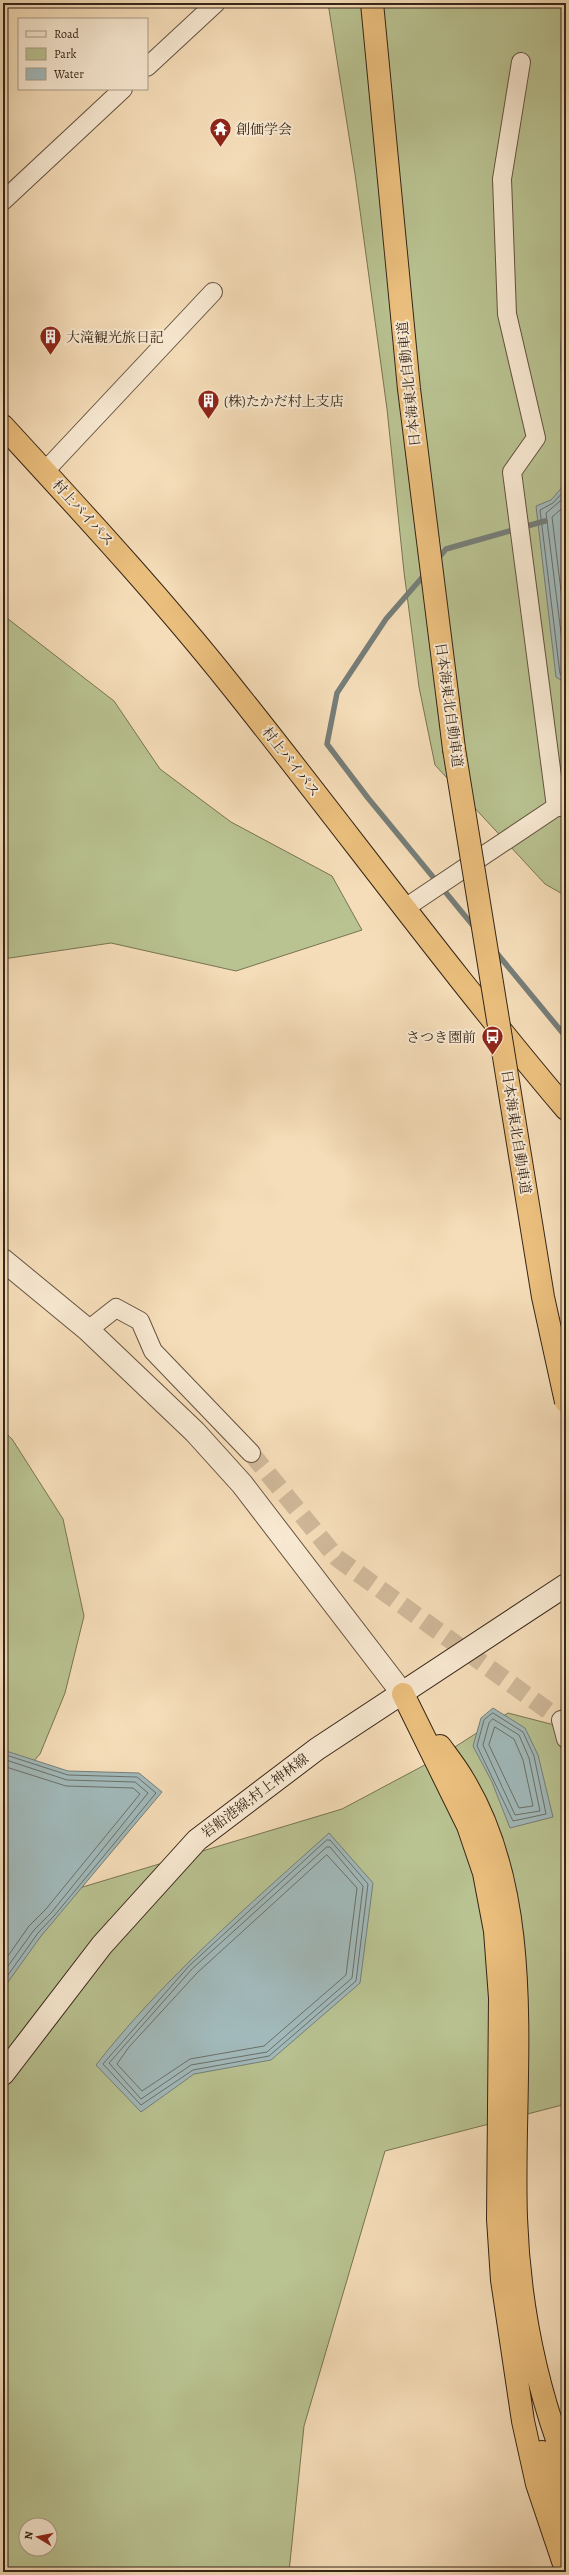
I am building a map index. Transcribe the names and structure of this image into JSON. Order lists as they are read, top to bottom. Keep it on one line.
{"streets":{"highway":["日本海東北自動車道","村上バイパス"],"main road":["岩船港線;村上神林線"]},"places":{"temple":["創価学会"],"building":["大滝観光旅日記","(株)たかだ村上支店"],"bus stop":["さつき園前"]},"legend":["Road","Park","Water"],"north":"left"}
